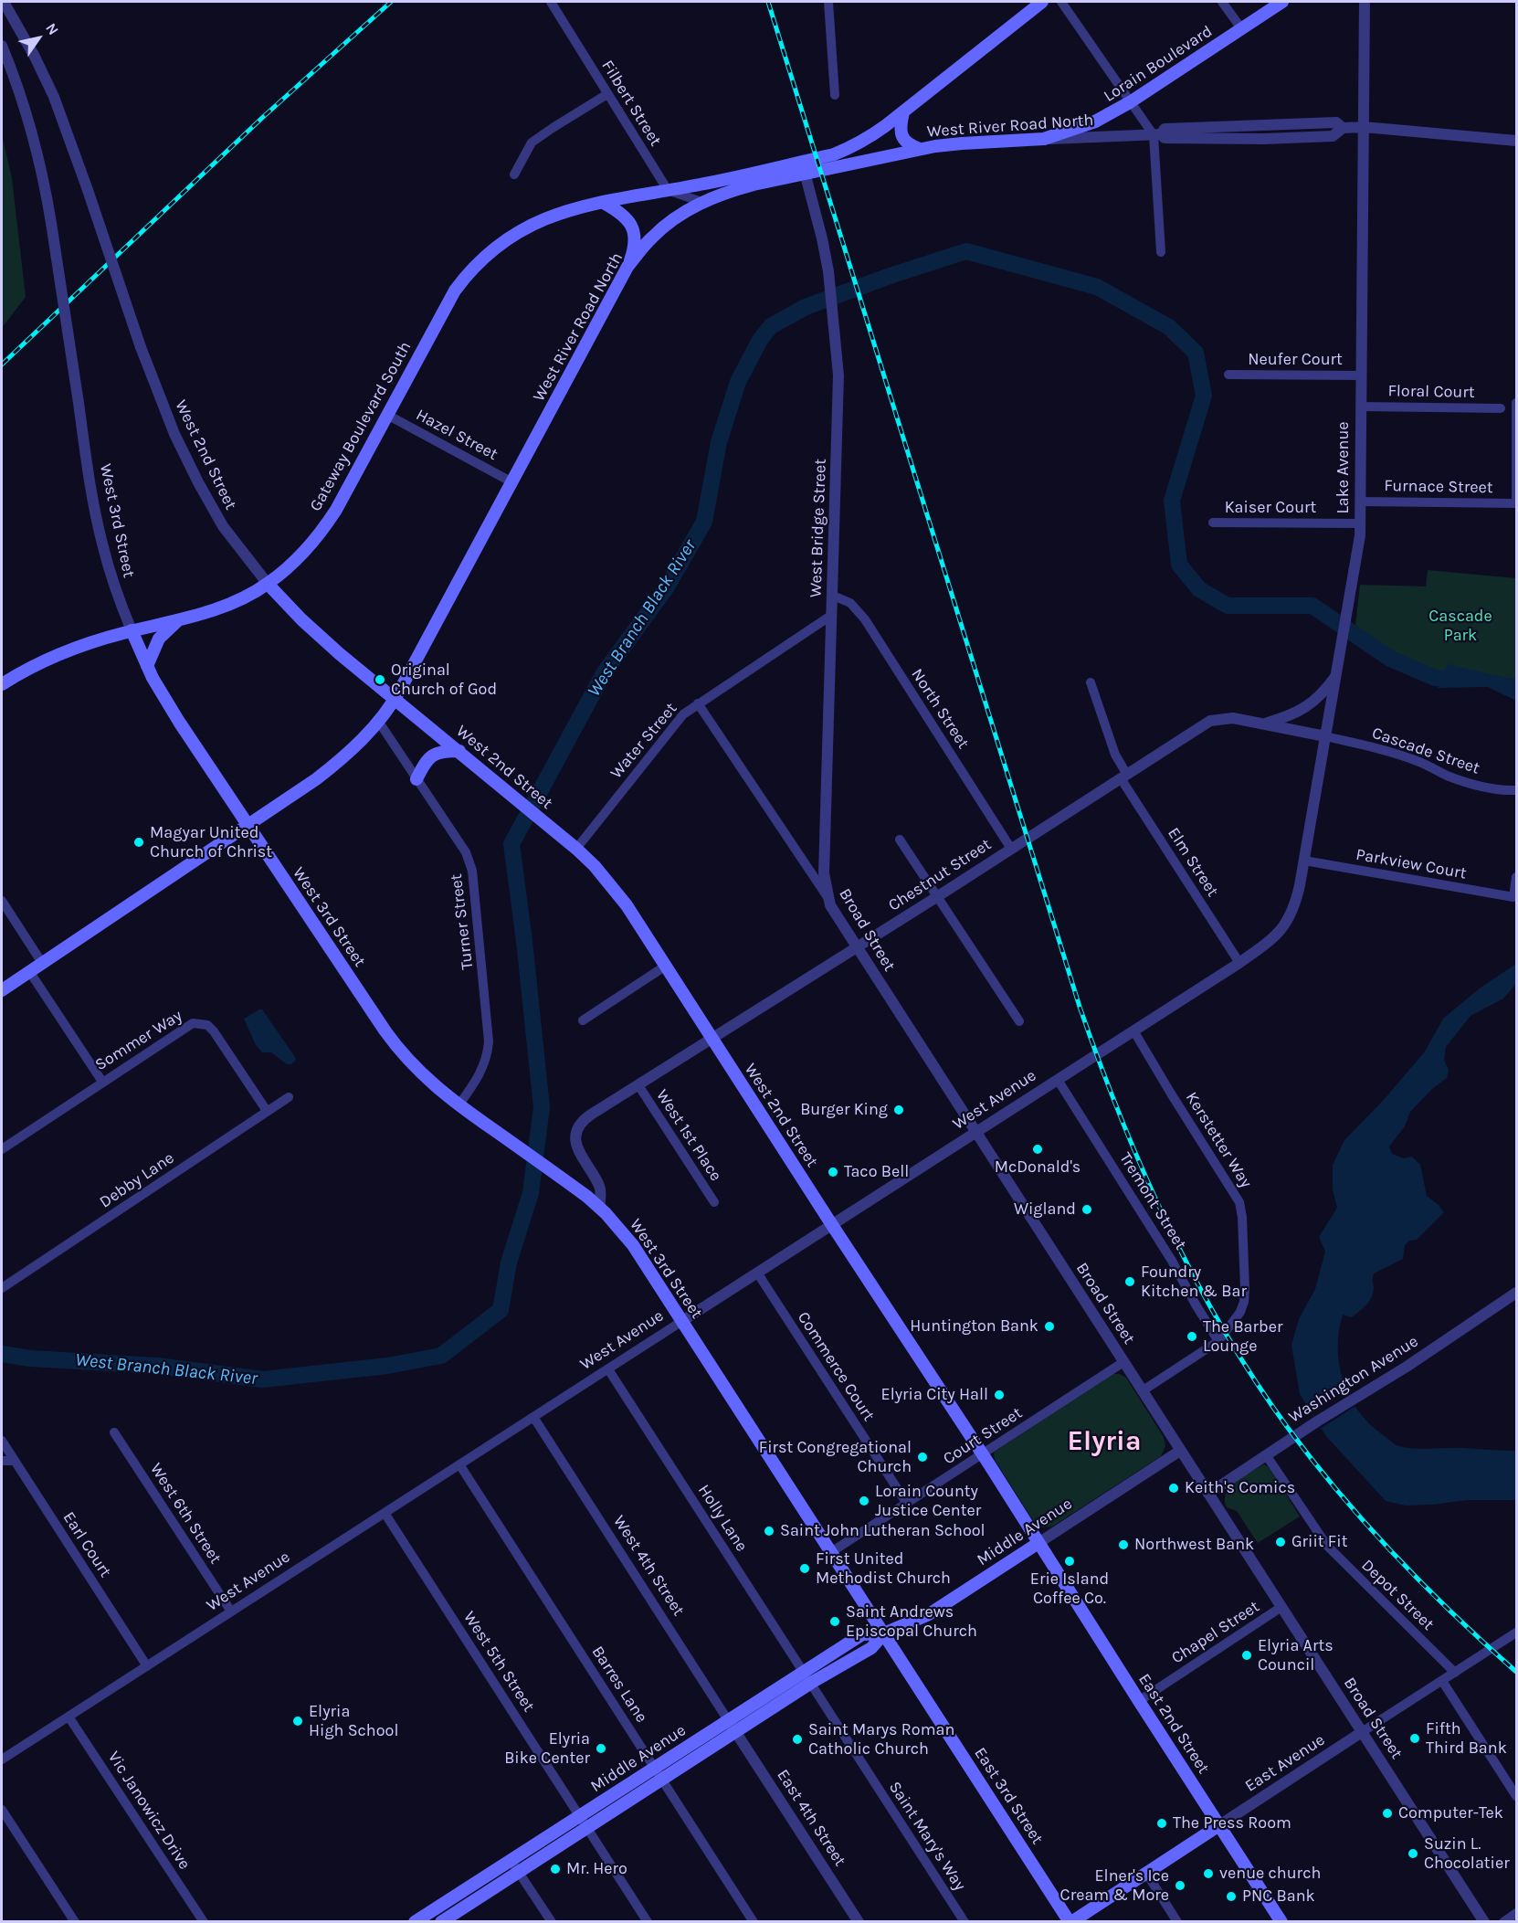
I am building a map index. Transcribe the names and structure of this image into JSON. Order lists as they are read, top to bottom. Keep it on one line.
{"streets":{"main road":["Lorain Boulevard","West River Road North","Gateway Boulevard South","West 2nd Street","West 3rd Street","Middle Avenue","East 2nd Street","East Avenue","East 3rd Street"],"street":["Filbert Street","Neufer Court","Floral Court","Hazel Street","Lake Avenue","Furnace Street","Kaiser Court","West Bridge Street","North Street","Water Street","Cascade Street","Elm Street","Parkview Court","Chestnut Street","Turner Street","Broad Street","Sommer Way","West Avenue","West 1st Place","Kerstetter Way","Debby Lane","Tremont Street","Commerce Court","Washington Avenue","Court Street","West 6th Street","Holly Lane","Earl Court","West 4th Street","Depot Street","Chapel Street","West 5th Street","Barres Lane","Vic Janowicz Drive","East 4th Street","Saint Mary's Way"]},"crossings":[["Lorain Boulevard","West River Road North"],["Filbert Street","Gateway Boulevard South"],["West River Road North","Gateway Boulevard South"],["West River Road North","Hazel Street"],["West River Road North","West 2nd Street"],["West River Road North","Lake Avenue"],["West River Road North","West 3rd Street"],["West River Road North","West Bridge Street"],["West River Road North","Turner Street"],["Neufer Court","Lake Avenue"],["Floral Court","Lake Avenue"],["Gateway Boulevard South","Hazel Street"],["Gateway Boulevard South","West 2nd Street"],["Gateway Boulevard South","West 3rd Street"],["Gateway Boulevard South","West Bridge Street"],["West 2nd Street","Water Street"],["West 2nd Street","Chestnut Street"],["West 2nd Street","West Avenue"],["West 2nd Street","Court Street"],["West 2nd Street","Middle Avenue"],["West 2nd Street","East 2nd Street"],["Lake Avenue","Furnace Street"],["Lake Avenue","Kaiser Court"],["Lake Avenue","Cascade Street"],["Lake Avenue","Parkview Court"],["Lake Avenue","Chestnut Street"],["Lake Avenue","West Avenue"],["West 3rd Street","Chestnut Street"],["West 3rd Street","Turner Street"],["West 3rd Street","West Avenue"],["West 3rd Street","Court Street"],["West 3rd Street","Middle Avenue"],["West 3rd Street","East 3rd Street"],["West Bridge Street","North Street"],["West Bridge Street","Water Street"],["West Bridge Street","Broad Street"],["North Street","Chestnut Street"],["Water Street","Broad Street"],["Cascade Street","Chestnut Street"],["Elm Street","Chestnut Street"],["Elm Street","West Avenue"],["Chestnut Street","Broad Street"],["Chestnut Street","West 1st Place"],["Broad Street","West Avenue"],["Broad Street","Kerstetter Way"],["Broad Street","Washington Avenue"],["Broad Street","Court Street"],["Broad Street","Middle Avenue"],["Broad Street","Chapel Street"],["Broad Street","East Avenue"],["Sommer Way","Debby Lane"],["West Avenue","Kerstetter Way"],["West Avenue","Tremont Street"],["West Avenue","Commerce Court"],["West Avenue","West 6th Street"],["West Avenue","Holly Lane"],["West Avenue","Earl Court"],["West Avenue","West 4th Street"],["West Avenue","West 5th Street"],["West Avenue","Barres Lane"],["West Avenue","Vic Janowicz Drive"],["Kerstetter Way","Tremont Street"],["Commerce Court","Court Street"],["Washington Avenue","Depot Street"],["Holly Lane","Middle Avenue"],["Holly Lane","Saint Mary's Way"],["Middle Avenue","West 4th Street"],["Middle Avenue","West 5th Street"],["Middle Avenue","Barres Lane"],["Middle Avenue","East 2nd Street"],["Middle Avenue","East 3rd Street"],["Middle Avenue","East 4th Street"],["Middle Avenue","Saint Mary's Way"],["West 4th Street","East 4th Street"],["Depot Street","East Avenue"],["Chapel Street","East 2nd Street"],["East 2nd Street","East Avenue"],["East Avenue","East 3rd Street"]],"districts":["Elyria"],"water":["West Branch Black River"],"parks":["Cascade Park"],"places":["Original Church of God","Magyar United Church of Christ","Burger King","McDonald's","Taco Bell","Wigland","Foundry Kitchen & Bar","Huntington Bank","The Barber Lounge","Elyria City Hall","First Congregational Church","Keith's Comics","Lorain County Justice Center","Saint John Lutheran School","Griit Fit","Northwest Bank","Erie Island Coffee Co.","First United Methodist Church","Saint Andrews Episcopal Church","Elyria Arts Council","Elyria High School","Fifth Third Bank","Saint Marys Roman Catholic Church","Elyria Bike Center","Computer-Tek","The Press Room","Suzin L. Chocolatier","Mr. Hero","venue church","Elner's Ice Cream & More","PNC Bank"],"north":"top right"}
